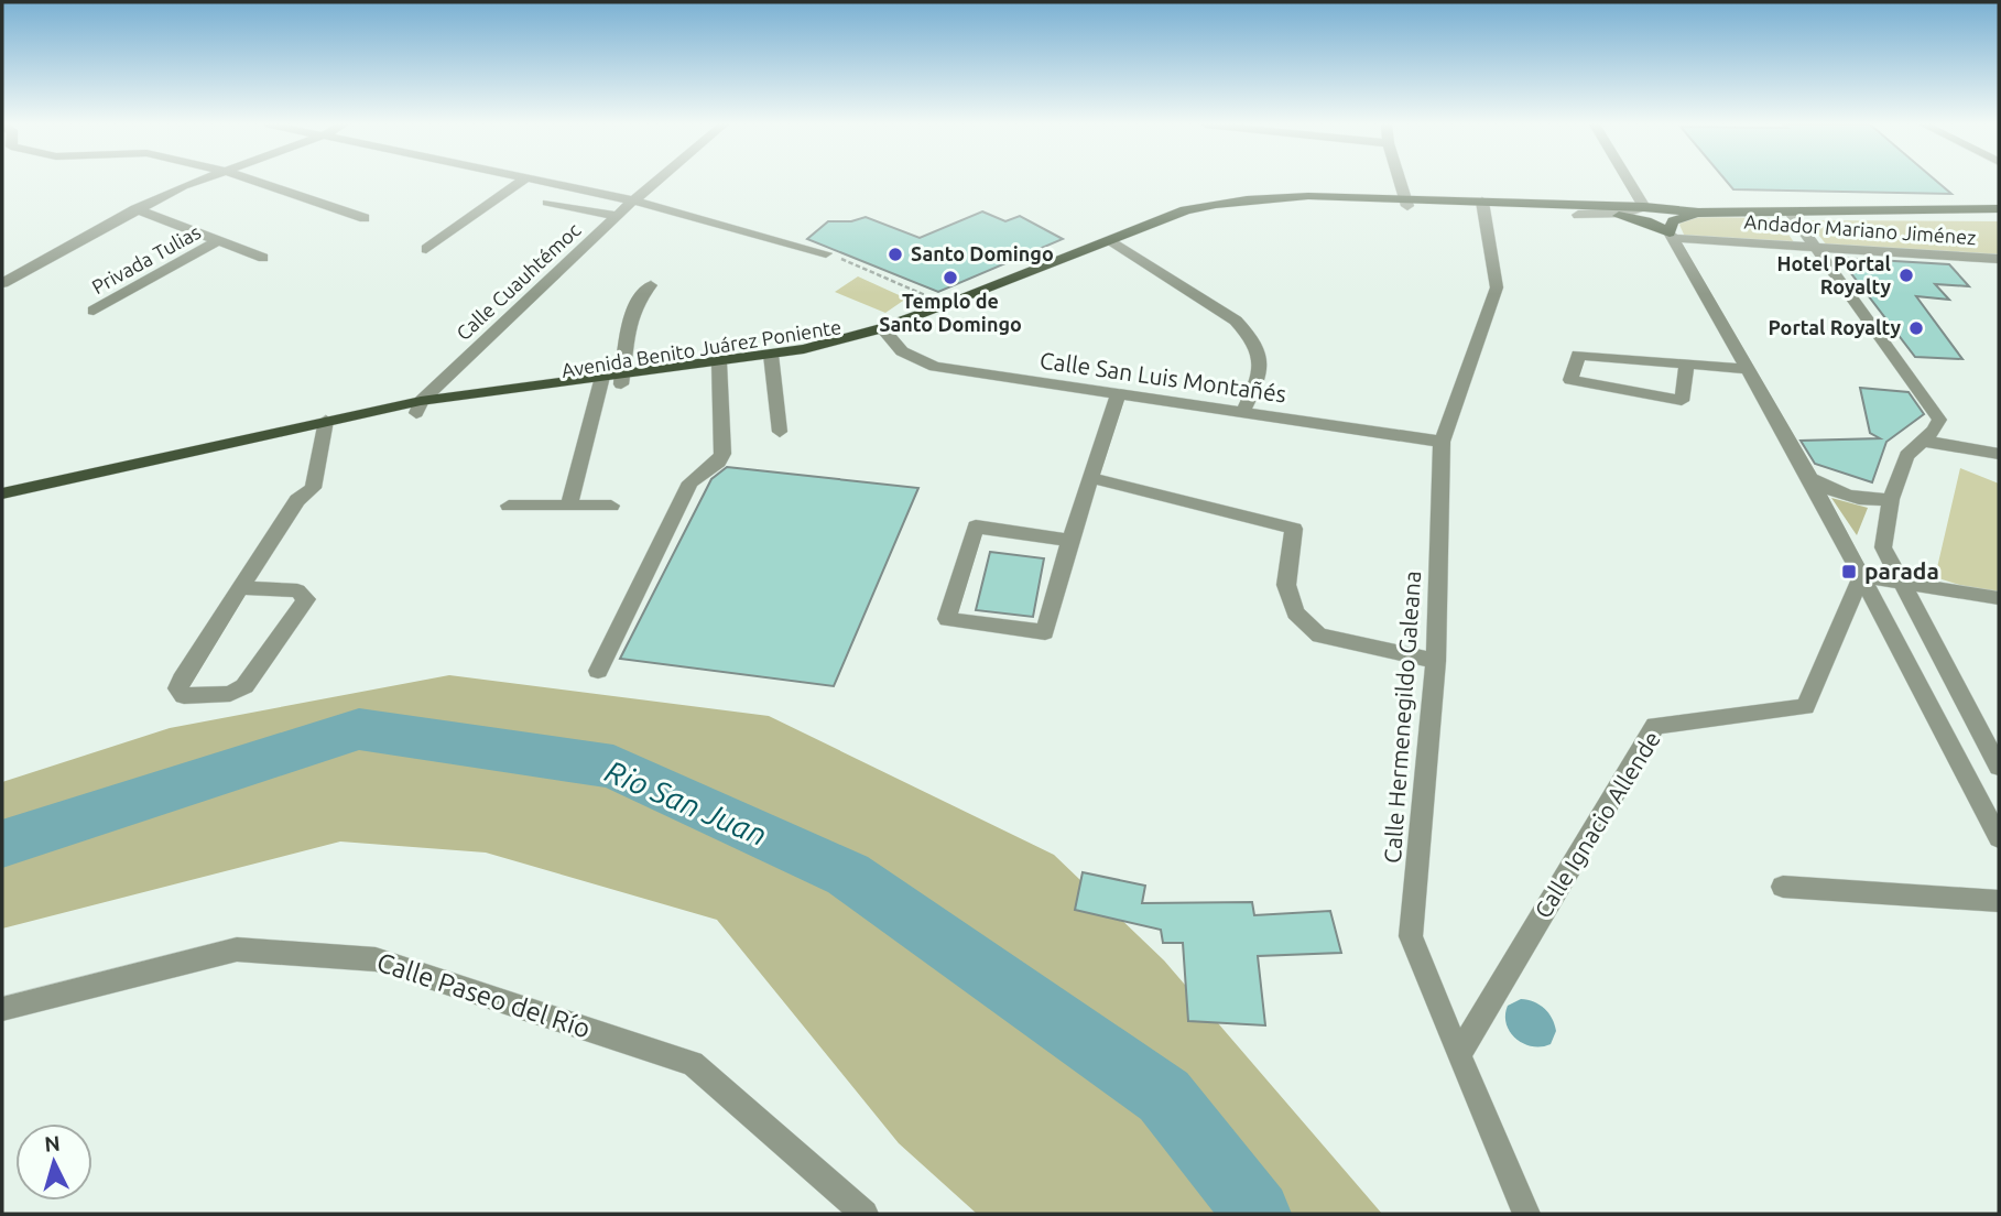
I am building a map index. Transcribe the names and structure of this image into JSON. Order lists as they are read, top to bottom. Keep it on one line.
{"streets":{"main road":["Avenida Benito Juárez Poniente"],"street":["Andador Mariano Jiménez","Privada Tulias","Calle Cuauhtémoc","Calle San Luis Montañés","Calle Hermenegildo Galeana","Calle Ignacio Allende","Calle Paseo del Río"]},"crossings":[["Andador Mariano Jiménez","Avenida Benito Juárez Poniente"],["Calle Cuauhtémoc","Avenida Benito Juárez Poniente"],["Avenida Benito Juárez Poniente","Calle San Luis Montañés"],["Avenida Benito Juárez Poniente","Calle Hermenegildo Galeana"],["Calle San Luis Montañés","Calle Hermenegildo Galeana"],["Calle Hermenegildo Galeana","Calle Ignacio Allende"]],"water":["Rio San Juan"],"places":{"other":["Santo Domingo","Hotel Portal Royalty","Templo de Santo Domingo","Portal Royalty"],"transit":["parada"]},"north":"top"}
